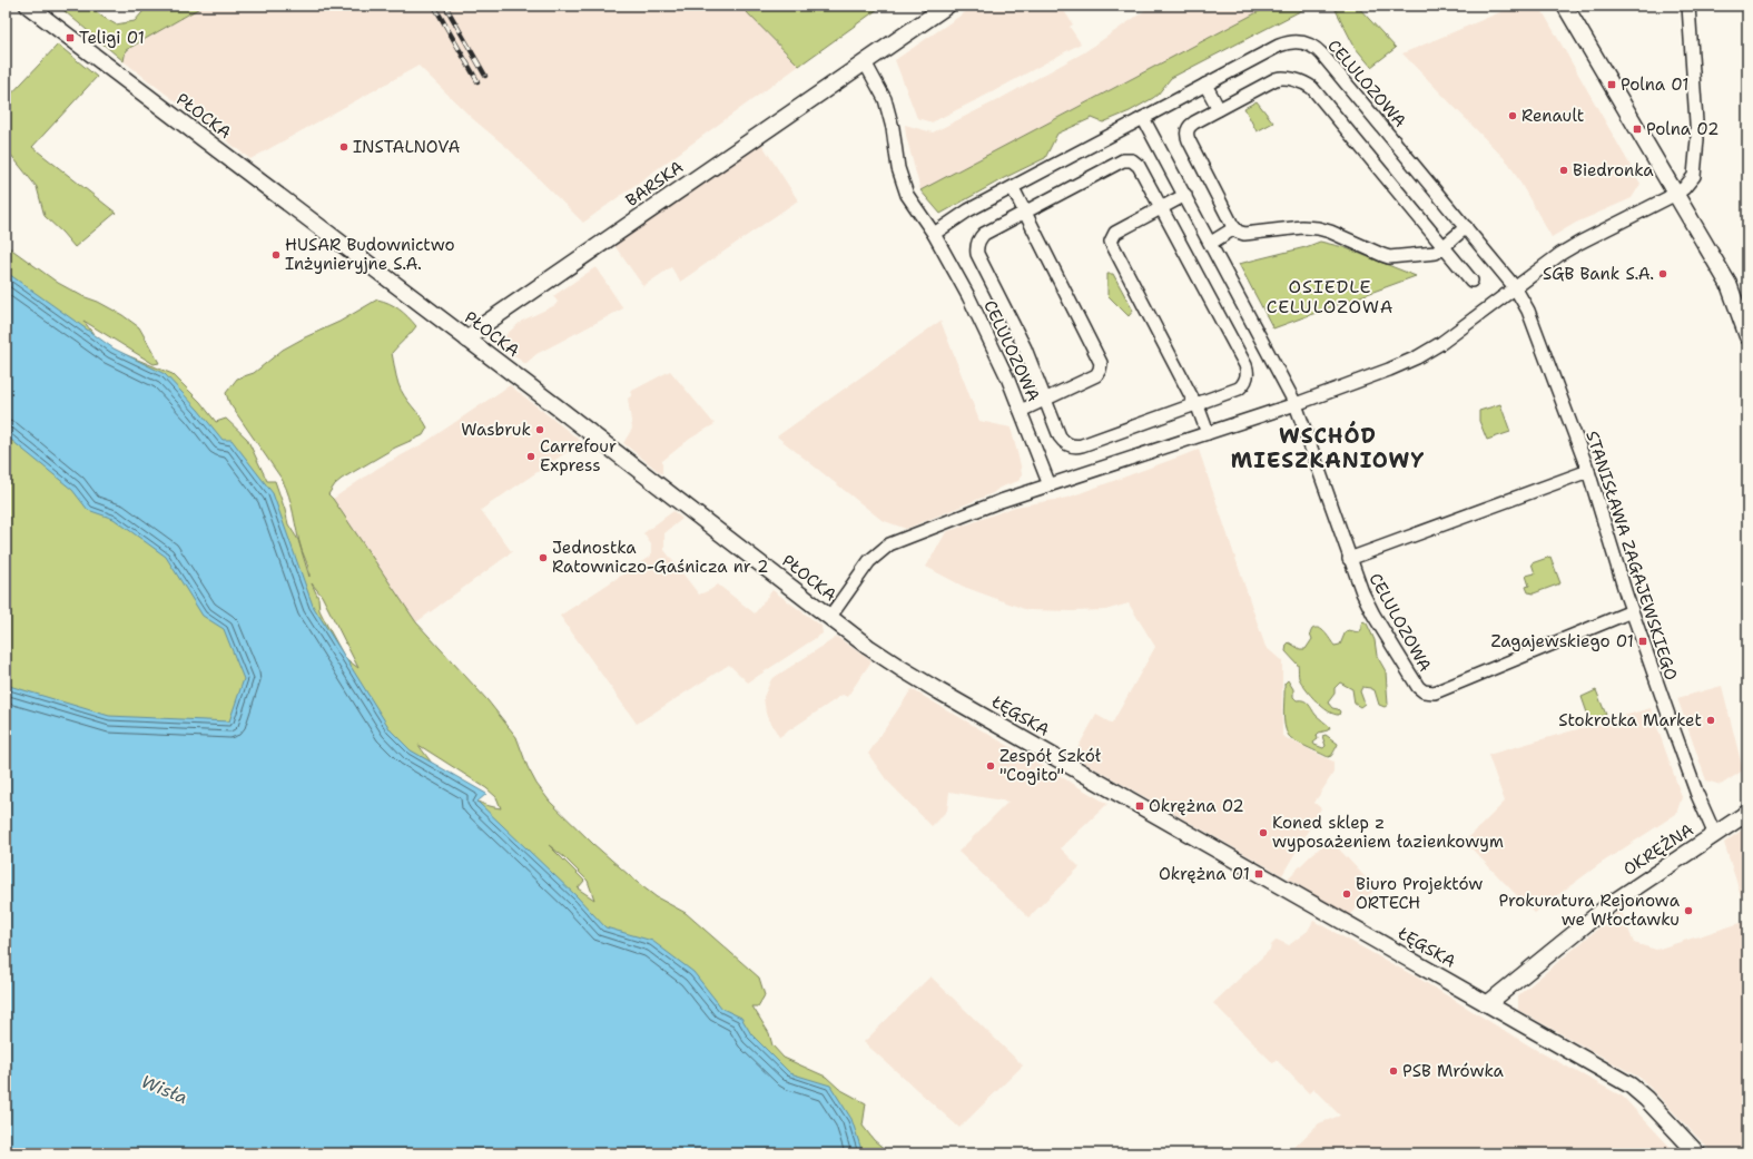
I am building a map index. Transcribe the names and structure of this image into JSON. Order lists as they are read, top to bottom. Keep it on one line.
{"streets":{"street":["CELULOZOWA","PŁOCKA","BARSKA","STANISŁAWA ZAGAJEWSKIEGO","ŁĘGSKA","OKRĘŻNA"]},"crossings":[["CELULOZOWA","STANISŁAWA ZAGAJEWSKIEGO"],["PŁOCKA","BARSKA"],["PŁOCKA","ŁĘGSKA"],["STANISŁAWA ZAGAJEWSKIEGO","OKRĘŻNA"],["ŁĘGSKA","OKRĘŻNA"]],"districts":["OSIEDLE CELULOZOWA","WSCHÓD MIESZKANIOWY"],"water":["Wisła"],"places":{"transit":["Teligi 01","Polna 01","Polna 02","Zagajewskiego 01","Okrężna 02","Okrężna 01"],"other":["Renault","INSTALNOVA","Biedronka","HUSAR Budownictwo Inżynieryjne S.A.","SGB Bank S.A.","Wasbruk","Carrefour Express","Jednostka Ratowniczo-Gaśnicza nr 2","Stokrotka Market","Zespół Szkół \"Cogito\"","Koned sklep z wyposażeniem łazienkowym","Biuro Projektów ORTECH","Prokuratura Rejonowa we Włocławku","PSB Mrówka"]}}
